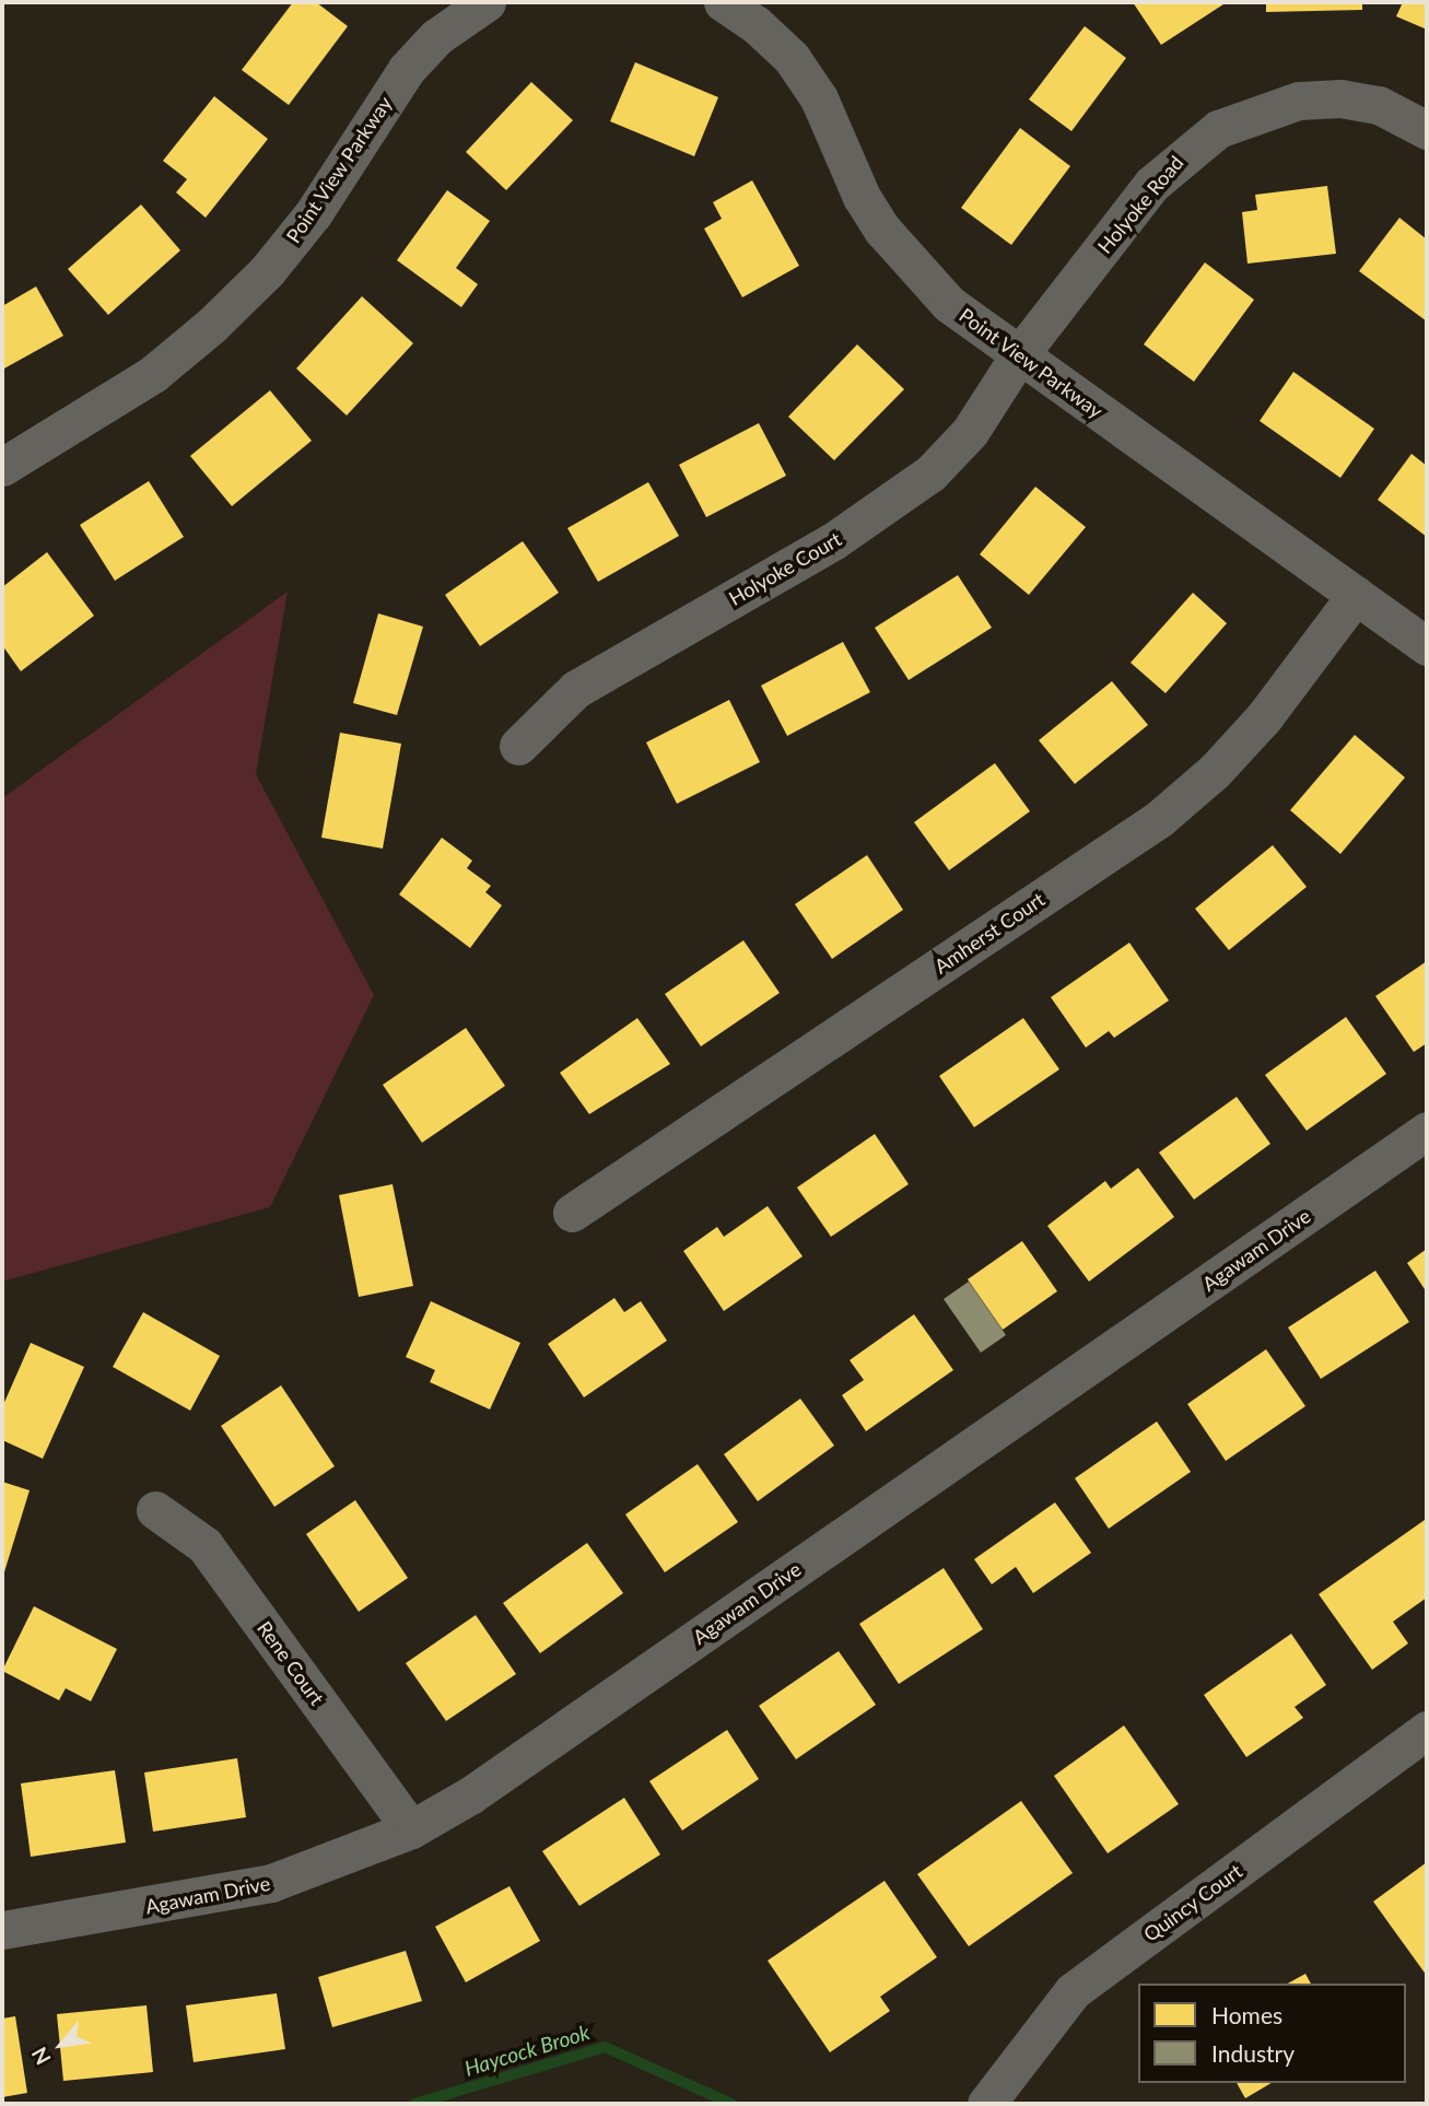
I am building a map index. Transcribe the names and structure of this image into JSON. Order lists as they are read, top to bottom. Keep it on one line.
{"streets":{"street":["Point View Parkway","Holyoke Road","Holyoke Court","Amherst Court","Agawam Drive","Rene Court","Quincy Court"]},"crossings":[["Point View Parkway","Holyoke Road"],["Point View Parkway","Holyoke Court"],["Point View Parkway","Amherst Court"],["Holyoke Road","Holyoke Court"],["Agawam Drive","Rene Court"]],"water":["Haycock Brook"],"legend":["Homes","Industry"],"north":"bottom left"}
